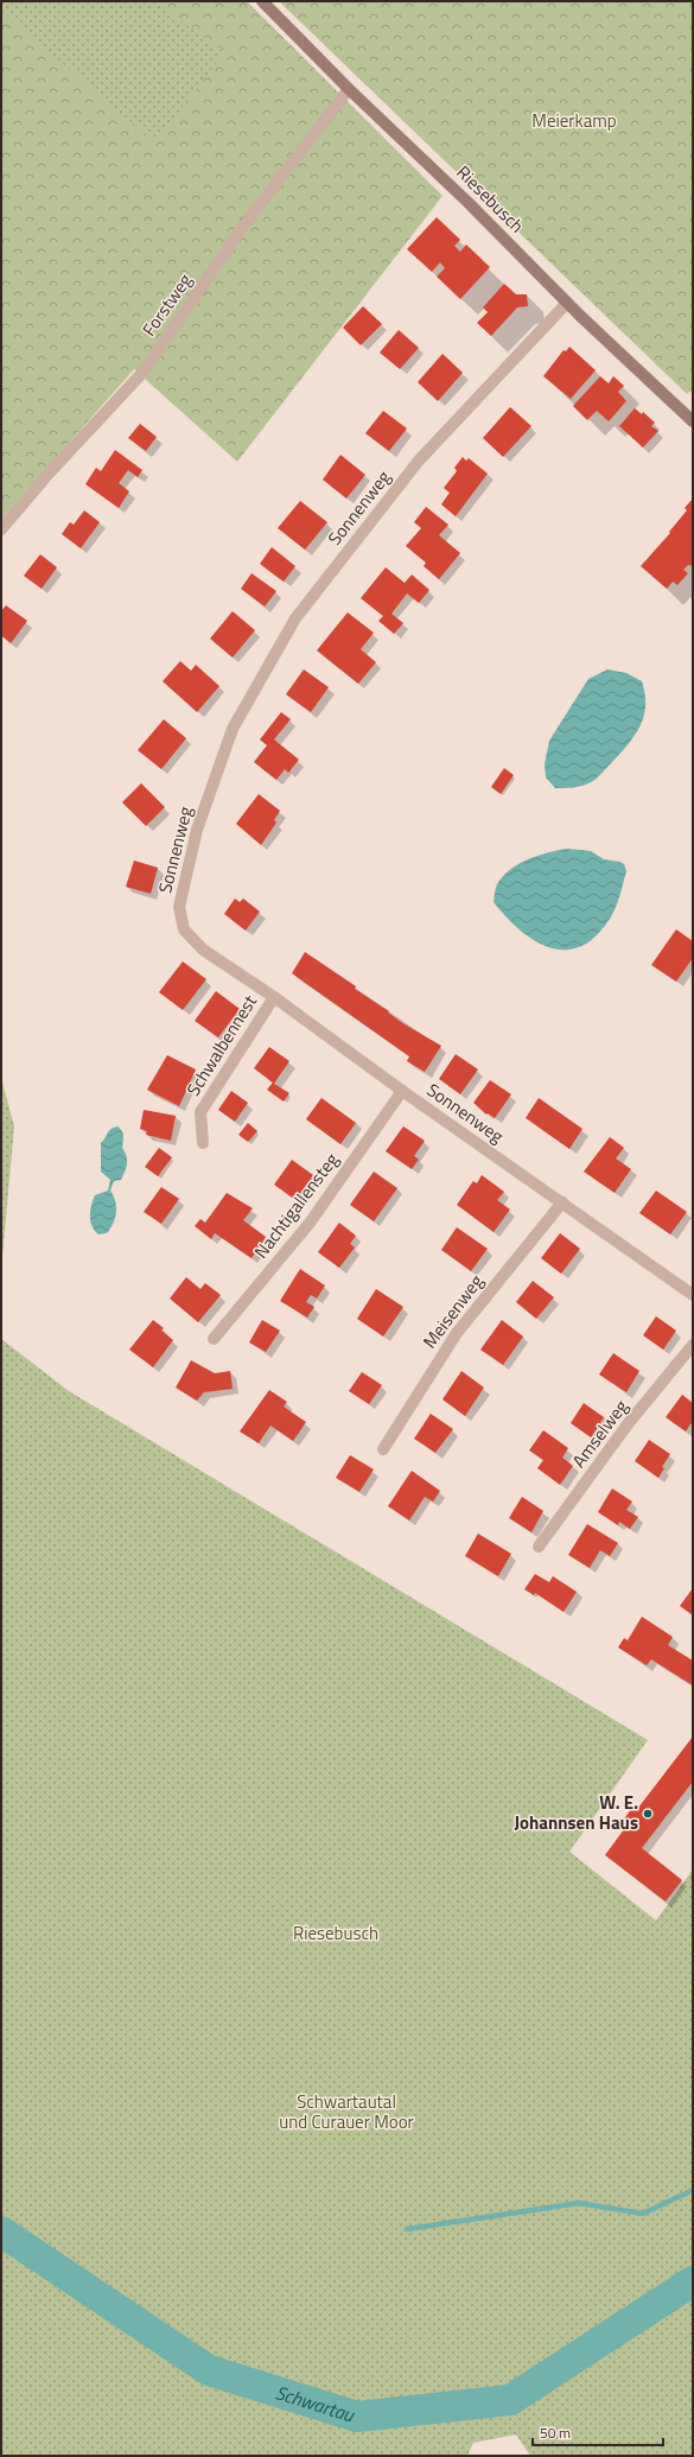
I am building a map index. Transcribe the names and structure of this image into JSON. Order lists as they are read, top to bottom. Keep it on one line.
{"streets":{"main road":["Riesebusch"],"street":["Forstweg","Sonnenweg","Schwalbennest","Nachtigallensteg","Meisenweg","Amselweg"]},"crossings":[["Riesebusch","Forstweg"],["Riesebusch","Sonnenweg"],["Sonnenweg","Schwalbennest"],["Sonnenweg","Nachtigallensteg"],["Sonnenweg","Meisenweg"]],"water":["Schwartau"],"parks":["Meierkamp","Riesebusch","Schwartautal und Curauer Moor"],"places":["W. E. Johannsen Haus"],"scale_bar":"50 m"}
